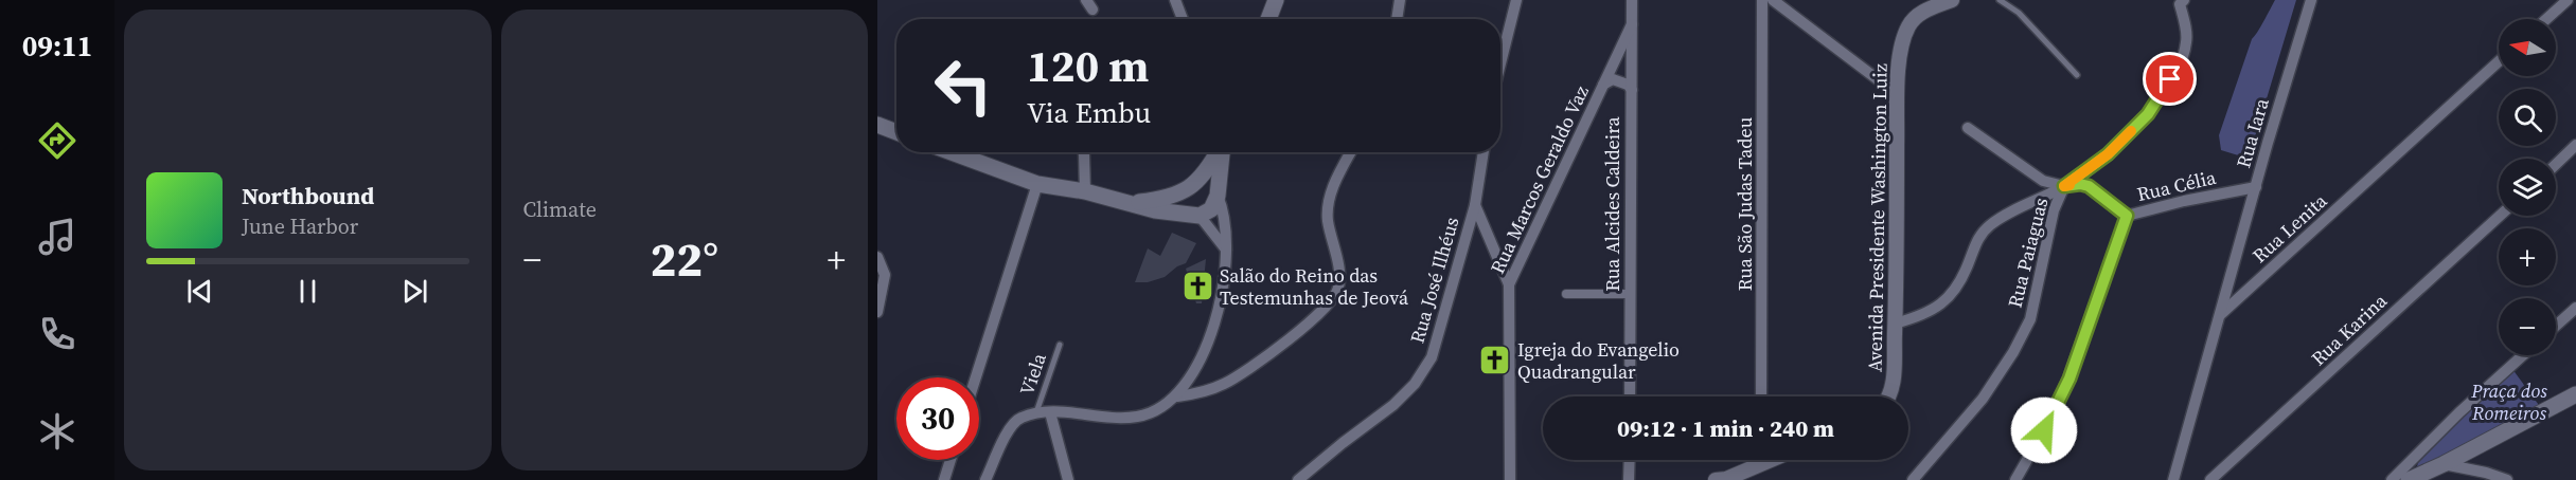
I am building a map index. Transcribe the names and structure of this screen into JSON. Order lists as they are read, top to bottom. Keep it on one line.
{"streets":{"street":["Rua Iara","Rua Marcos Geraldo Vaz","Rua Célia","Rua Alcides Caldeira","Rua São Judas Tadeu","Avenida Presidente Washington Luiz","Rua Lenita","Rua Paiaguas","Rua José Ilhéus","Rua Karina"],"lane":["Viela"]},"crossings":[["Rua Iara","Rua Célia"],["Rua Iara","Rua Lenita"],["Rua Marcos Geraldo Vaz","Rua Alcides Caldeira"]],"parks":["Praça dos Romeiros"],"places":{"church":["Salão do Reino das Testemunhas de Jeová","Igreja do Evangelio Quadrangular"]},"north":"left","page":{"tabs":"09:11","tile":"Climate","map_buttons":["+","−"],"turn":["120 m","Via Embu"],"song":["Northbound","June Harbor"],"heat":["−","22°","+"],"limit":"30","trip":"09:12 · 1 min · 240 m"}}
